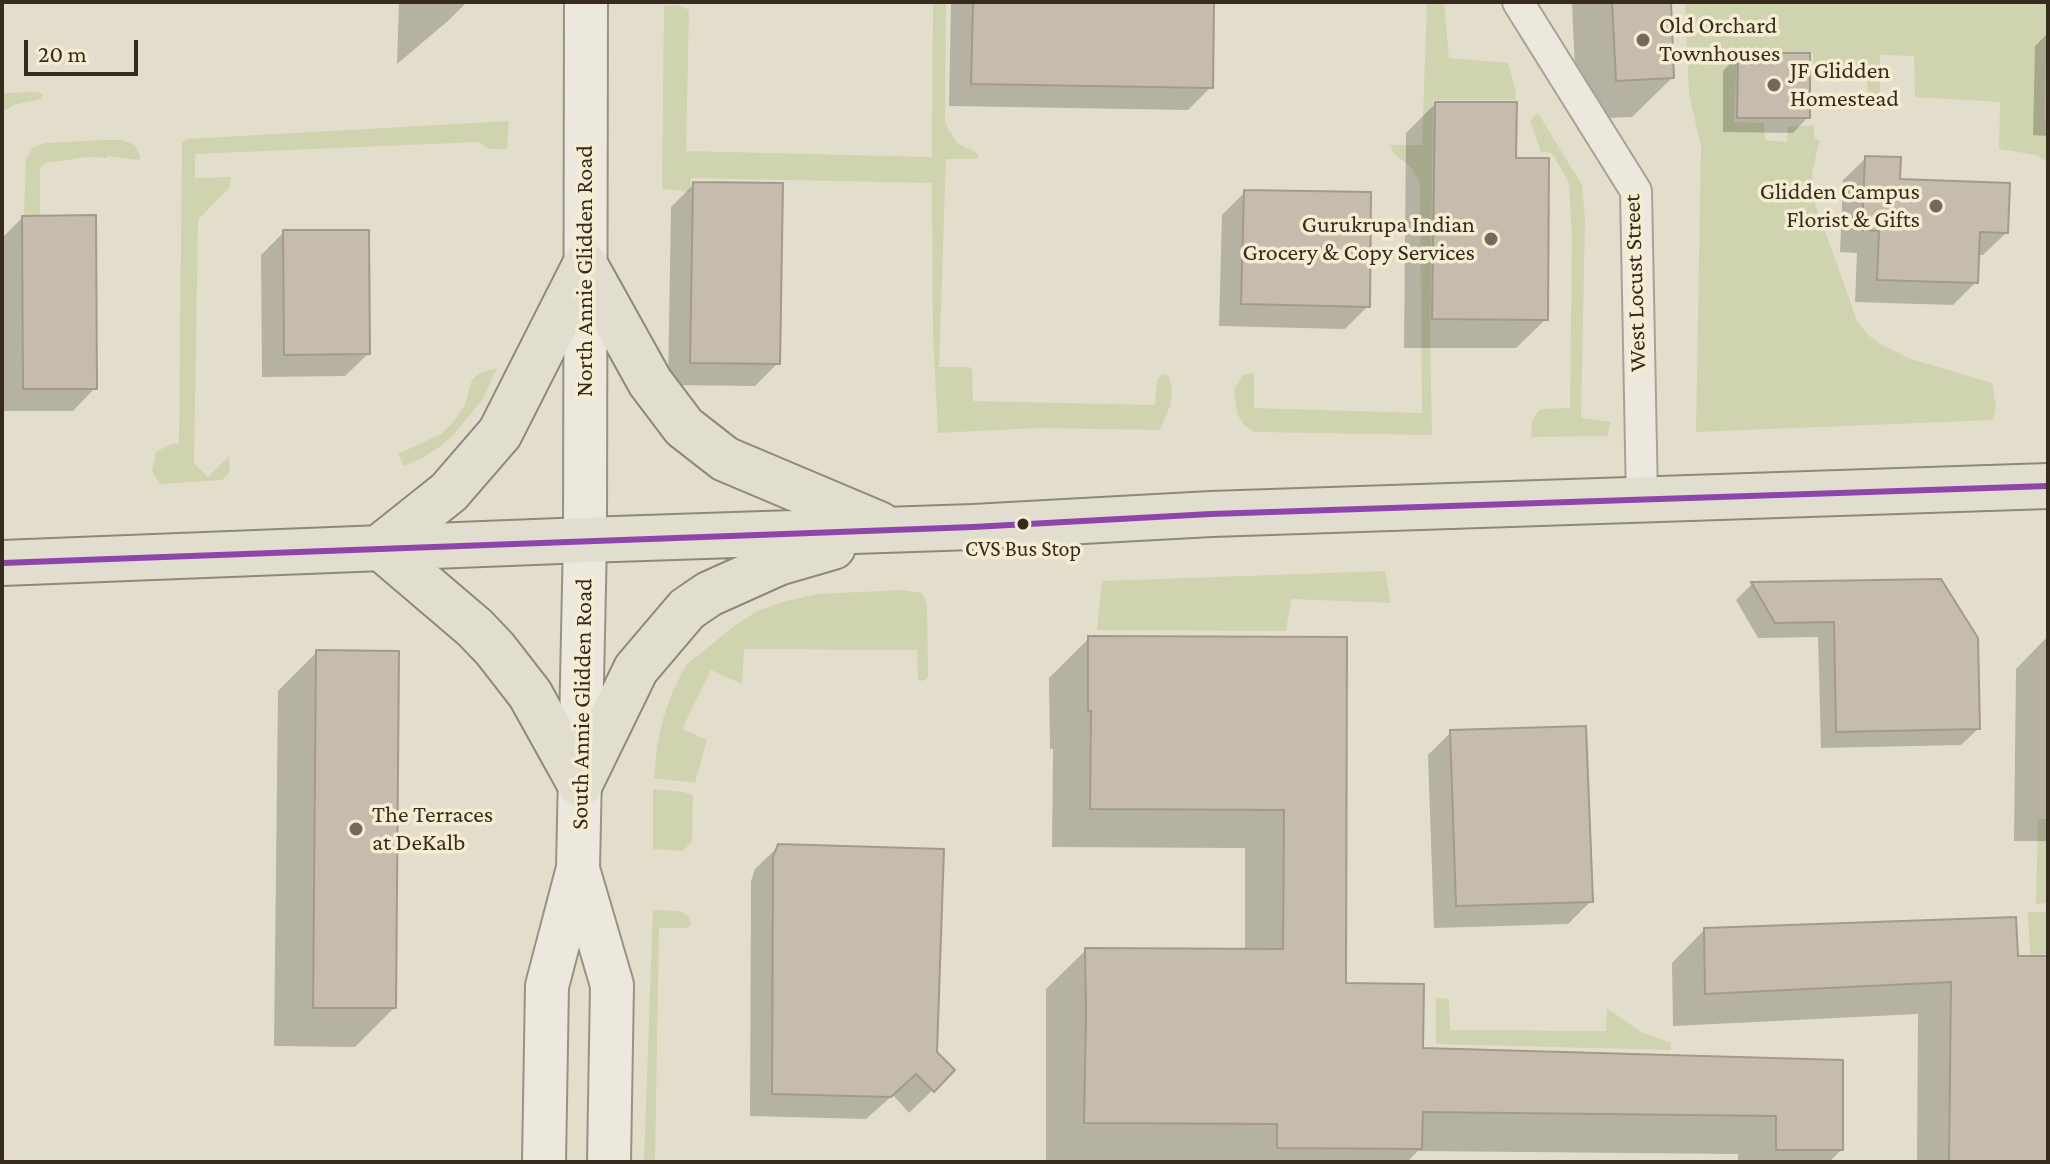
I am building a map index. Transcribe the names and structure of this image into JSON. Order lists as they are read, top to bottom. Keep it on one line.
{"streets":{"main road":["North Annie Glidden Road","South Annie Glidden Road"],"street":["West Locust Street"]},"crossings":[["North Annie Glidden Road","South Annie Glidden Road"]],"places":["Old Orchard Townhouses","JF Glidden Homestead","Glidden Campus Florist & Gifts","Gurukrupa Indian Grocery & Copy Services","CVS Bus Stop","The Terraces at DeKalb"],"scale_bar":"20 m"}
